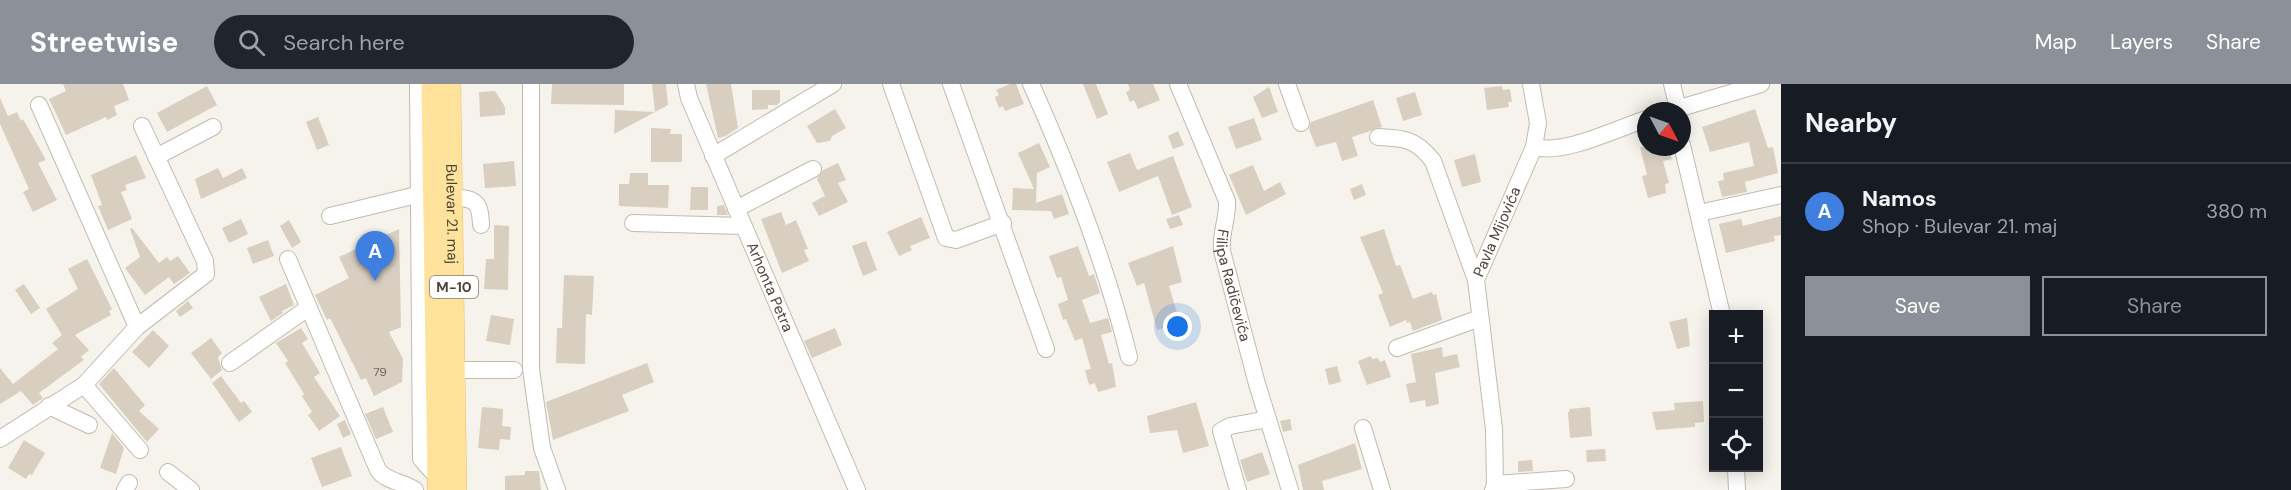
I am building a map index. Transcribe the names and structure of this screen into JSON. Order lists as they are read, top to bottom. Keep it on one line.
{"streets":{"main road":["Bulevar 21. maj","M-10"],"street":["Pavla Mijovića","Filipa Radičevića","Arhonta Petra"]},"house_numbers":["79"],"north":"bottom right","page":{"header":"Streetwise","search":"Search here","nav":["Map","Layers","Share"],"heading":"Nearby","list":[{"mark":"A","name":"Namos","note":"Shop · Bulevar 21. maj","value":"380 m"}],"pins":"A","buttons":["Save","Share"],"map_buttons":["+","−"]}}
